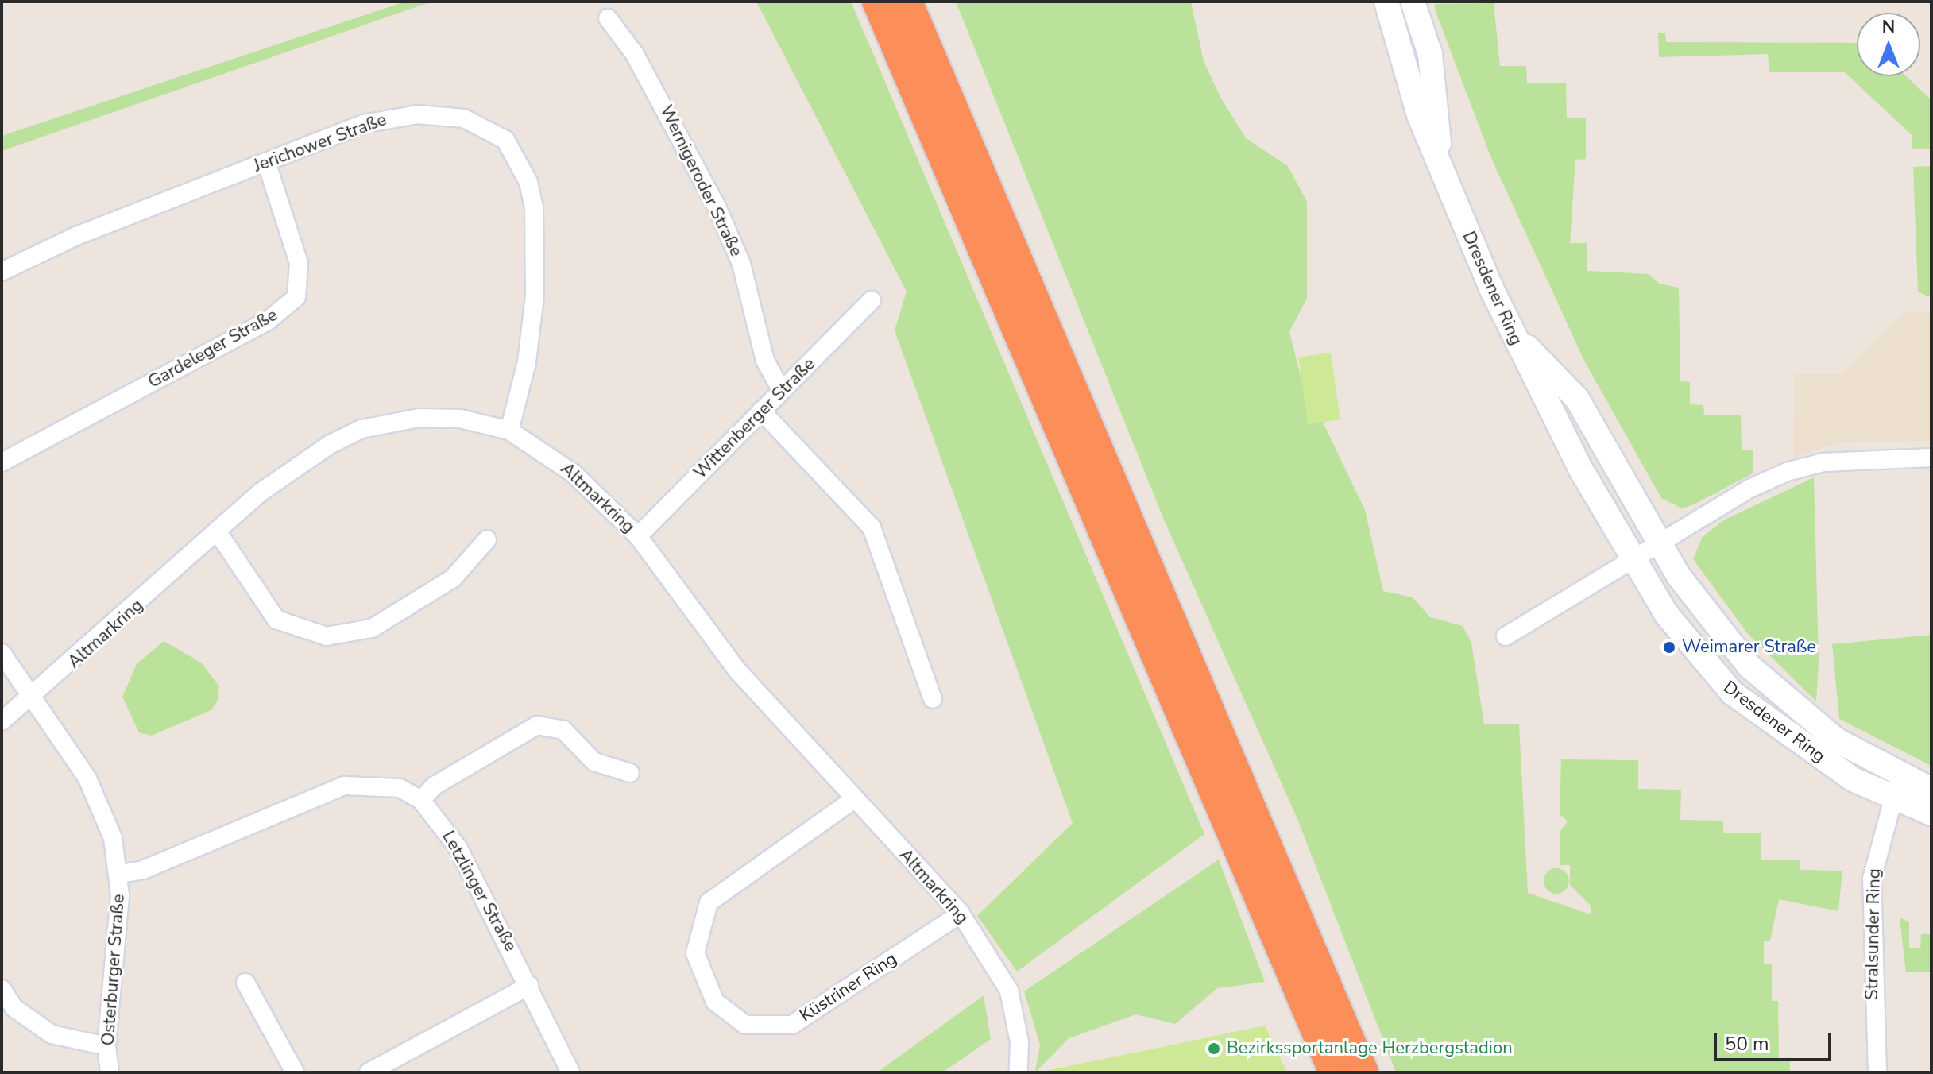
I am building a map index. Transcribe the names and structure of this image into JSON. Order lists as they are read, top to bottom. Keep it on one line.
{"streets":{"street":["Jerichower Straße","Wernigeroder Straße","Dresdener Ring","Gardeleger Straße","Wittenberger Straße","Altmarkring","Letzlinger Straße","Stralsunder Ring","Osterburger Straße","Küstriner Ring"]},"crossings":[["Jerichower Straße","Gardeleger Straße"],["Jerichower Straße","Altmarkring"],["Wernigeroder Straße","Wittenberger Straße"],["Dresdener Ring","Stralsunder Ring"],["Wittenberger Straße","Altmarkring"],["Altmarkring","Osterburger Straße"],["Altmarkring","Küstriner Ring"],["Letzlinger Straße","Osterburger Straße"]],"places":["Weimarer Straße","Bezirkssportanlage Herzbergstadion"],"scale_bar":"50 m","north":"top"}
